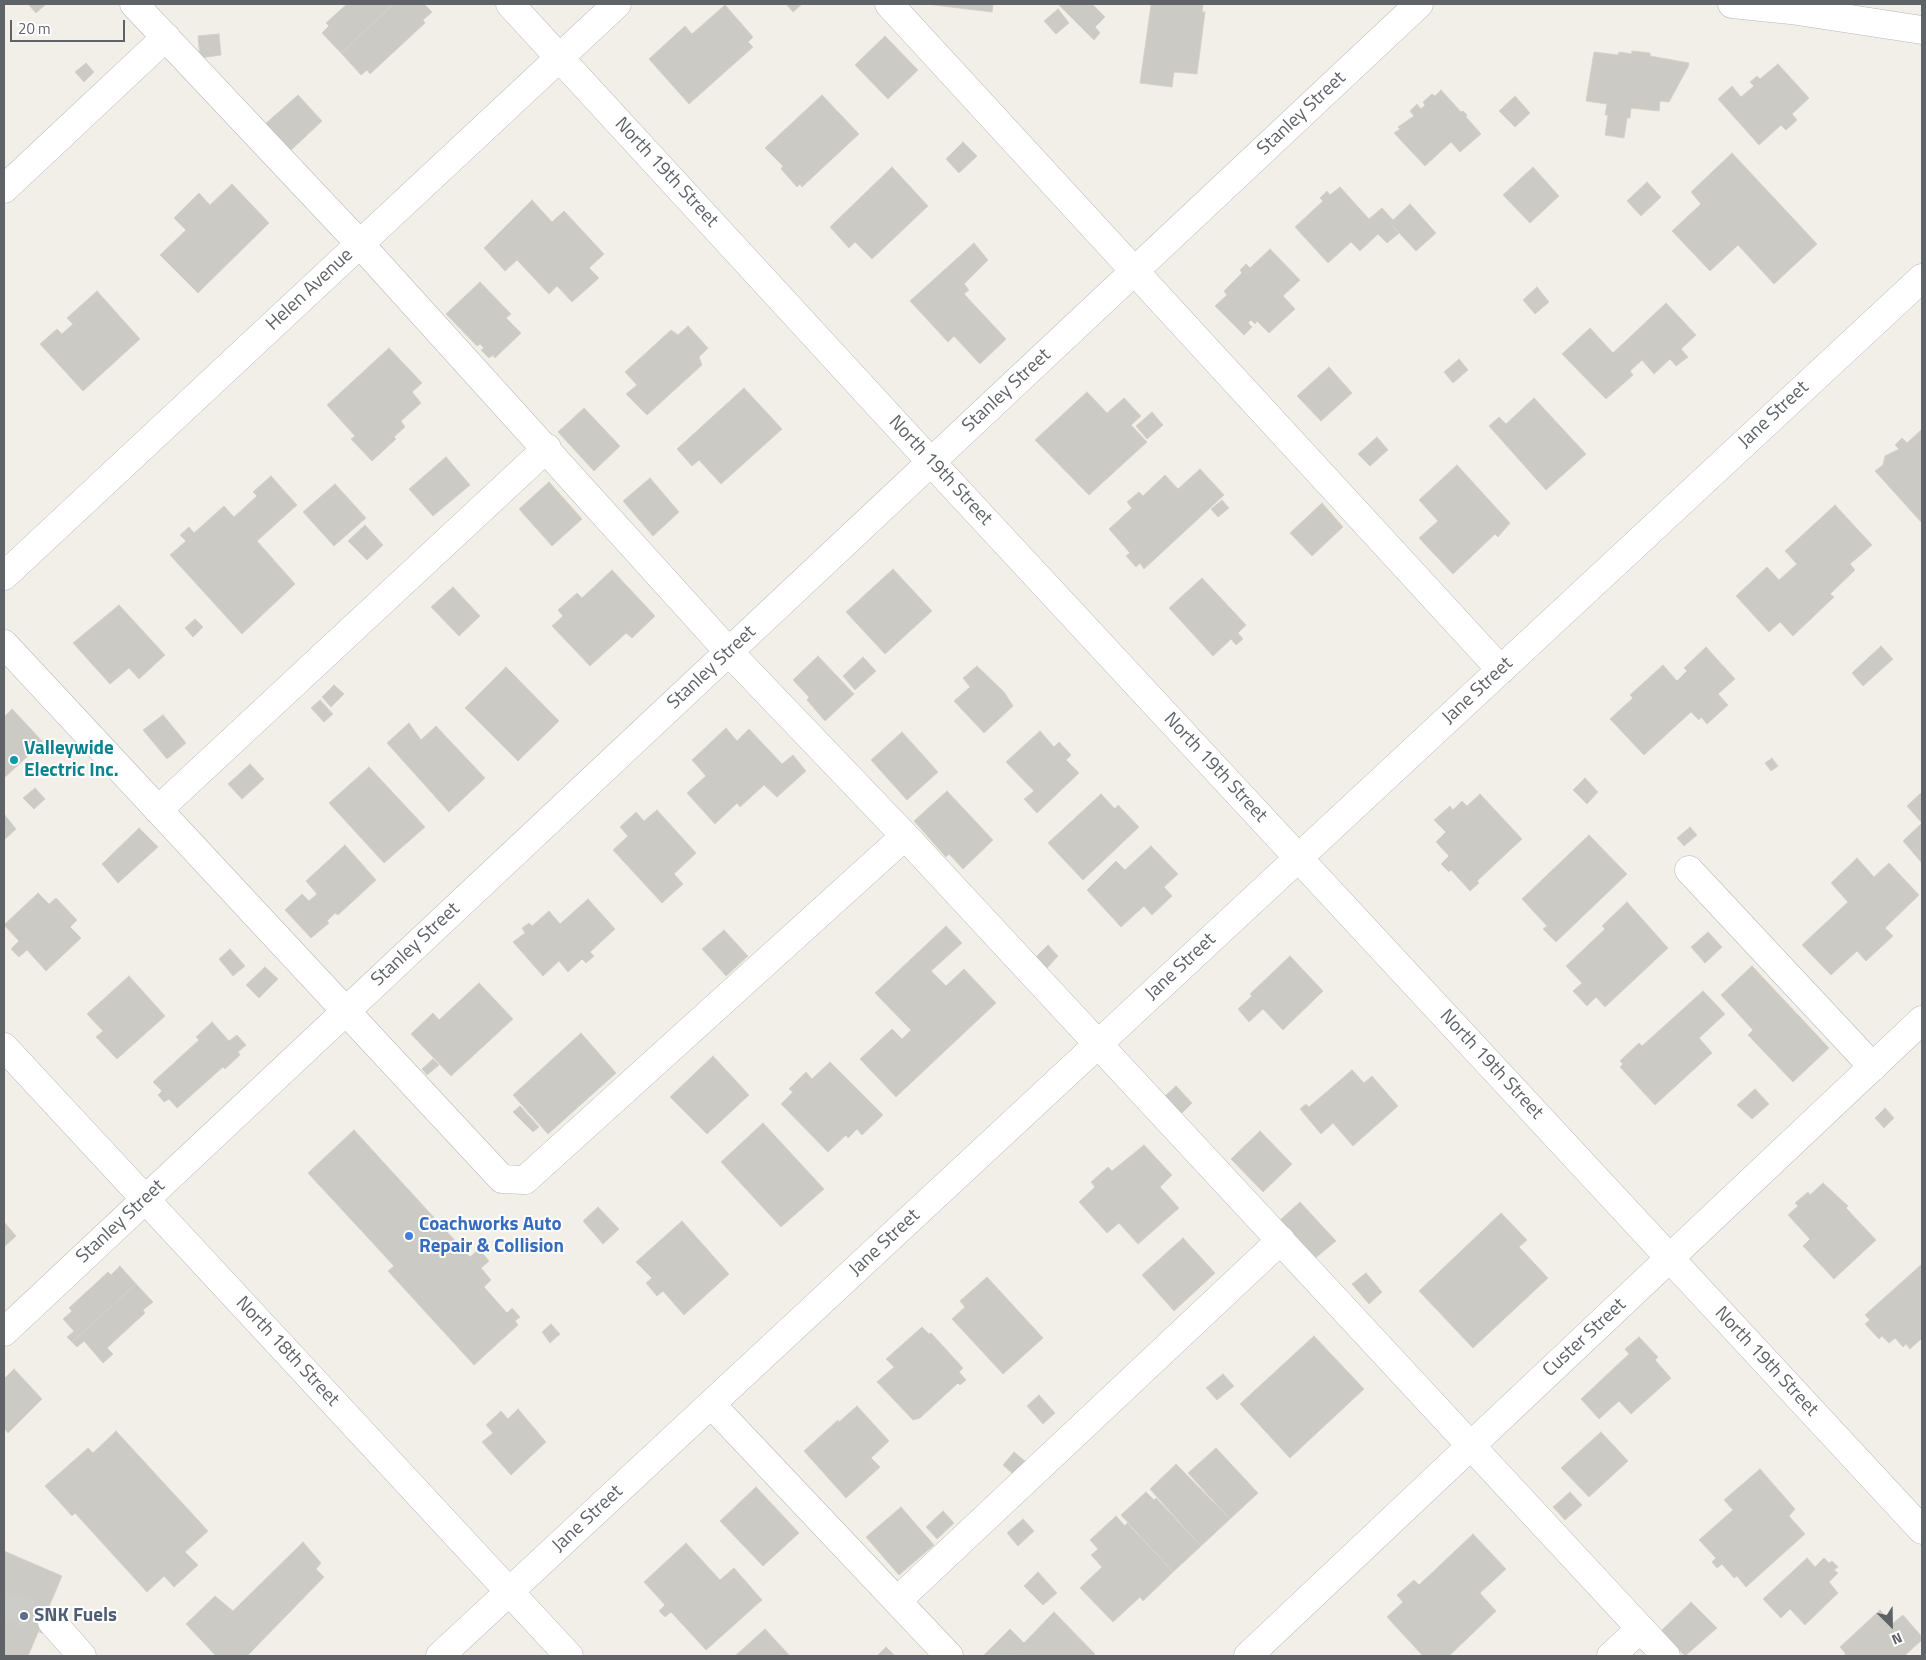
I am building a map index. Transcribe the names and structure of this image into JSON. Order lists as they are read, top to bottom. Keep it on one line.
{"streets":{"street":["Stanley Street","North 19th Street","Helen Avenue","Jane Street","Custer Street","North 18th Street"]},"crossings":[["Stanley Street","North 19th Street"],["Stanley Street","North 18th Street"],["North 19th Street","Helen Avenue"],["North 19th Street","Jane Street"],["North 19th Street","Custer Street"],["Jane Street","North 18th Street"]],"places":["Valleywide Electric Inc.","Coachworks Auto Repair & Collision","SNK Fuels"],"scale_bar":"20 m","north":"bottom right"}
